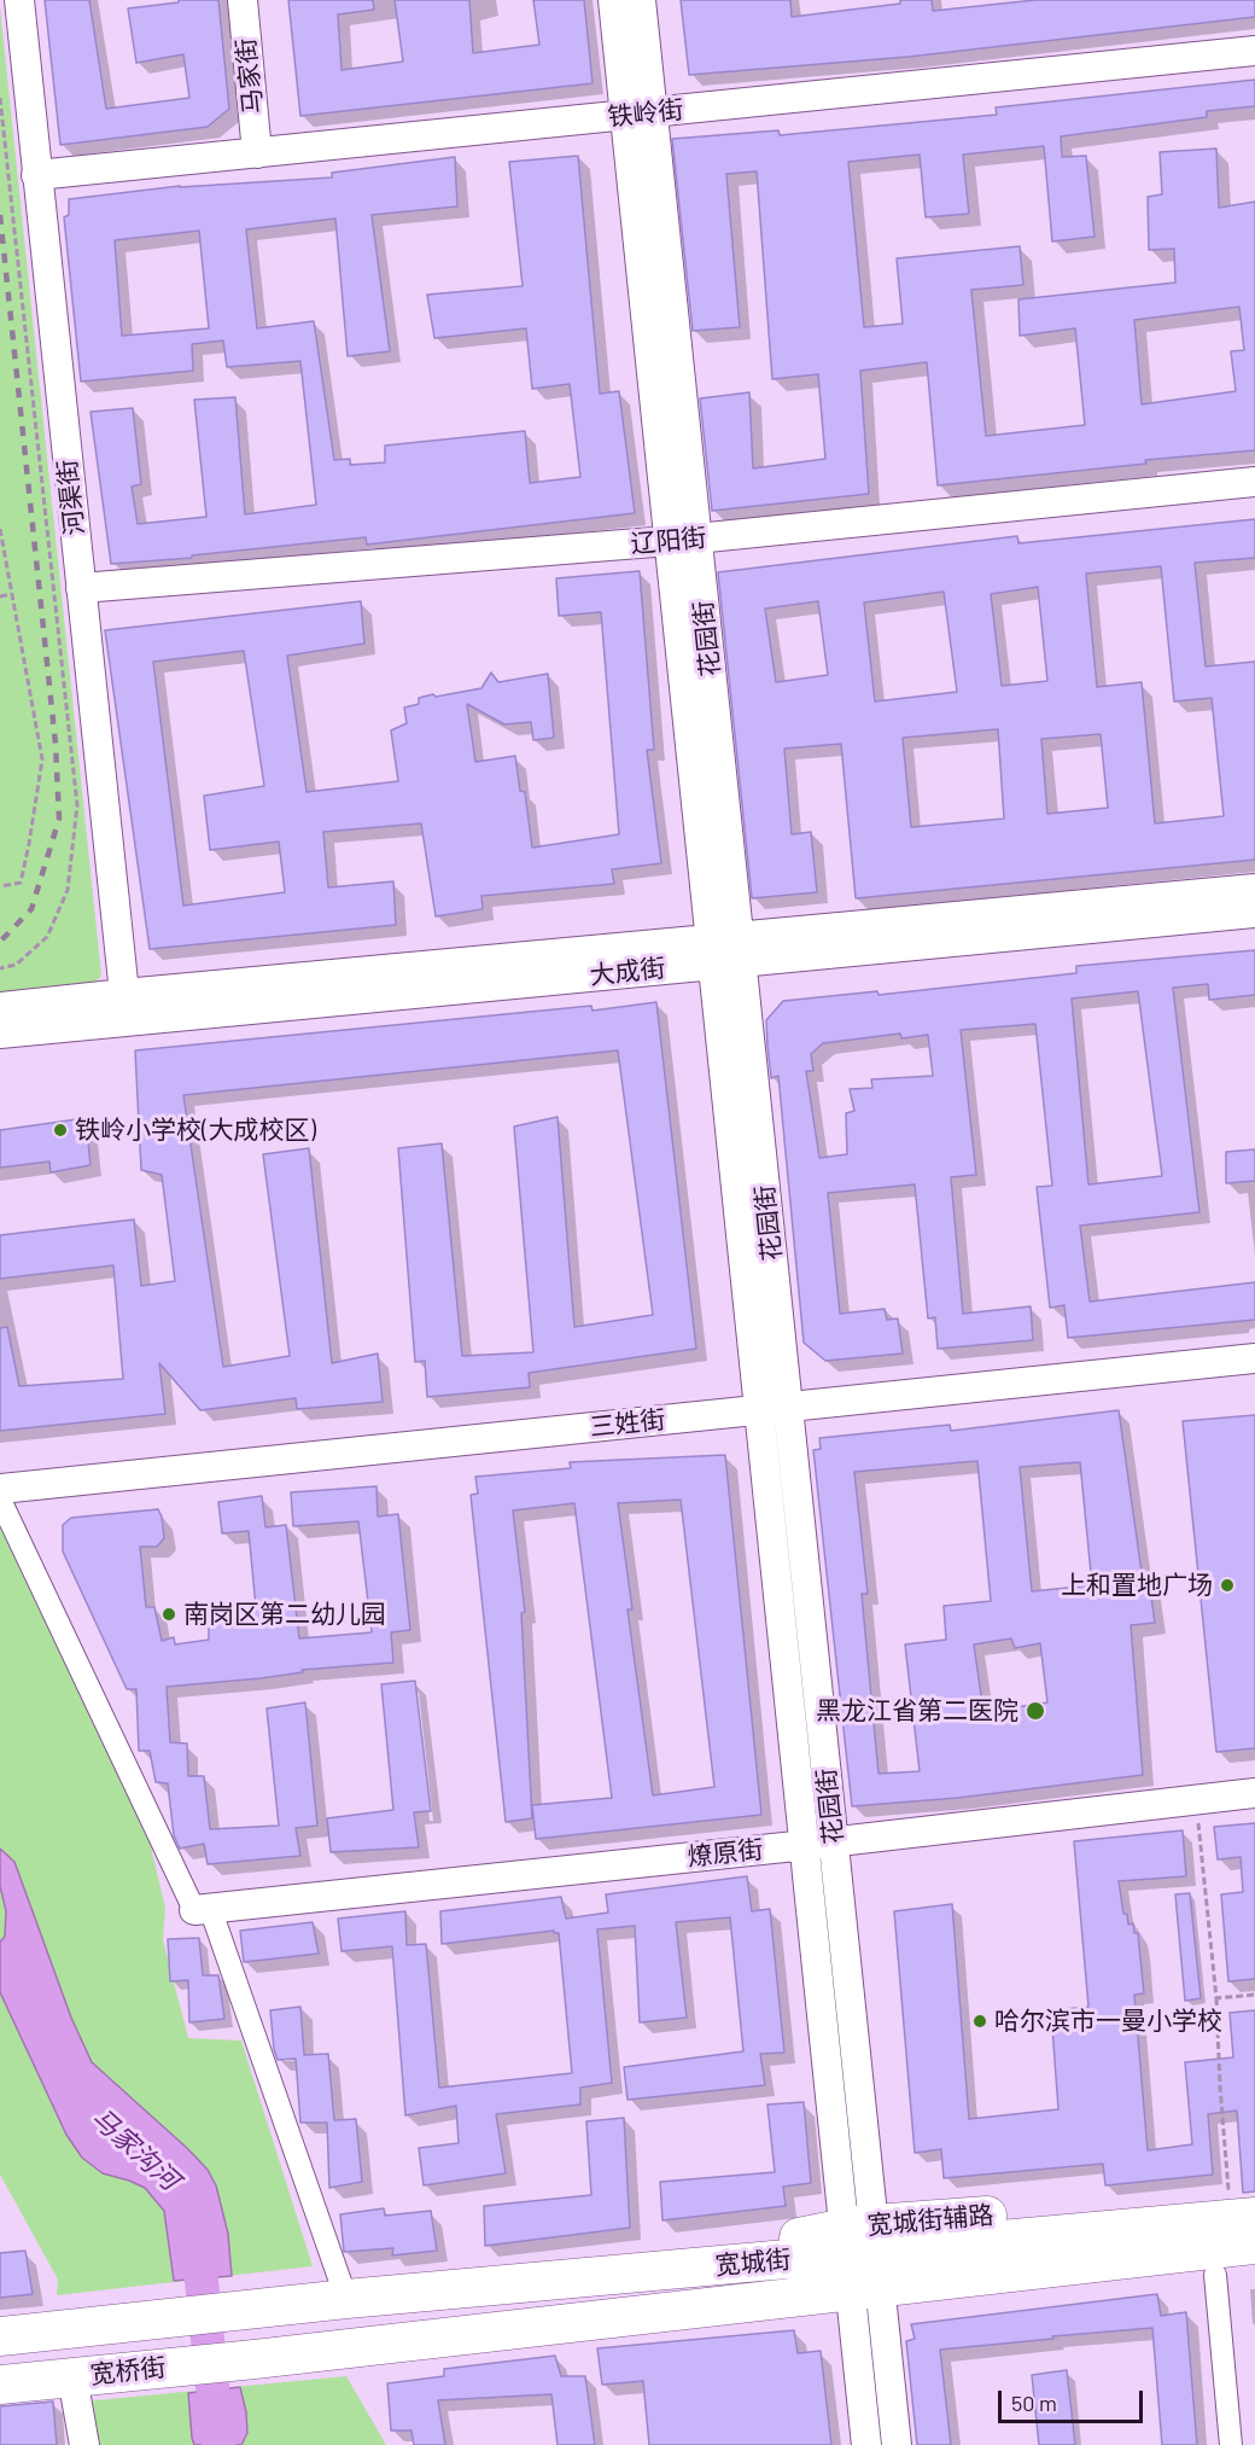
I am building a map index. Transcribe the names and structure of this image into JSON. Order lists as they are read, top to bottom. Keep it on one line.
{"streets":{"highway":["宽城街","宽桥街"],"main road":["马家街","铁岭街","河渠街","辽阳街","花园街","大成街","三姓街","燎原街"]},"crossings":[["马家街","铁岭街"],["铁岭街","河渠街"],["铁岭街","花园街"],["河渠街","辽阳街"],["河渠街","大成街"],["辽阳街","花园街"],["花园街","大成街"],["花园街","三姓街"],["花园街","燎原街"],["花园街","宽城街"],["宽城街","宽桥街"]],"water":["马家沟河"],"places":["铁岭小学校(大成校区)","上和置地广场","南岗区第二幼儿园","黑龙江省第二医院","哈尔滨市一曼小学校"],"scale_bar":"50 m"}
